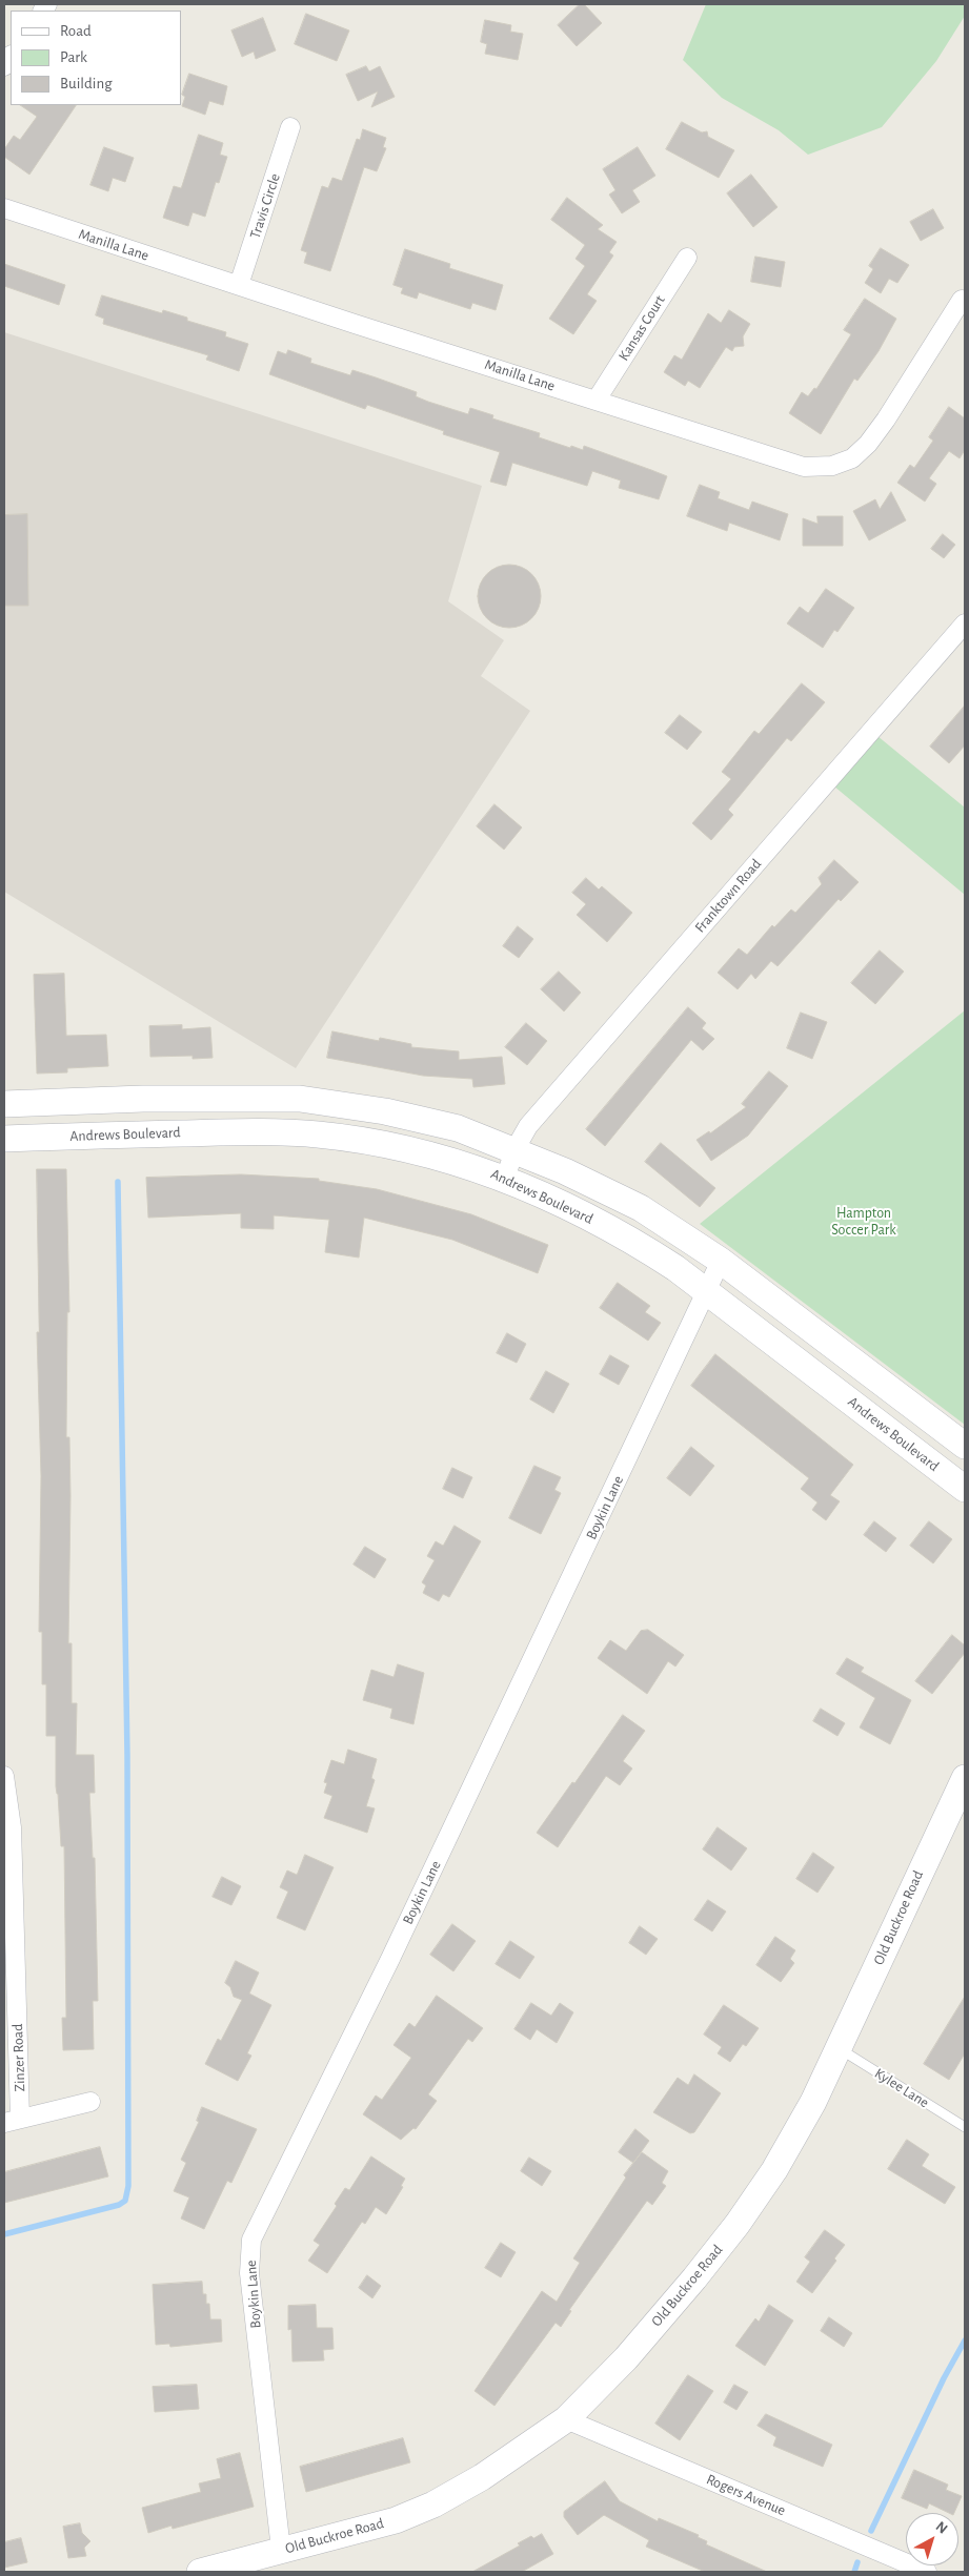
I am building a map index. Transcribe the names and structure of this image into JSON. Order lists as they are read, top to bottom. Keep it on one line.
{"streets":{"street":["Travis Circle","Manilla Lane","Kansas Court","Franktown Road","Andrews Boulevard","Boykin Lane","Old Buckroe Road","Zinzer Road","Rogers Avenue"],"lane":["Kylee Lane"]},"crossings":[["Travis Circle","Manilla Lane"],["Manilla Lane","Kansas Court"],["Franktown Road","Andrews Boulevard"],["Andrews Boulevard","Boykin Lane"],["Boykin Lane","Old Buckroe Road"],["Old Buckroe Road","Kylee Lane"],["Old Buckroe Road","Rogers Avenue"]],"parks":["Hampton Soccer Park"],"legend":["Road","Park","Building"],"north":"top right"}
